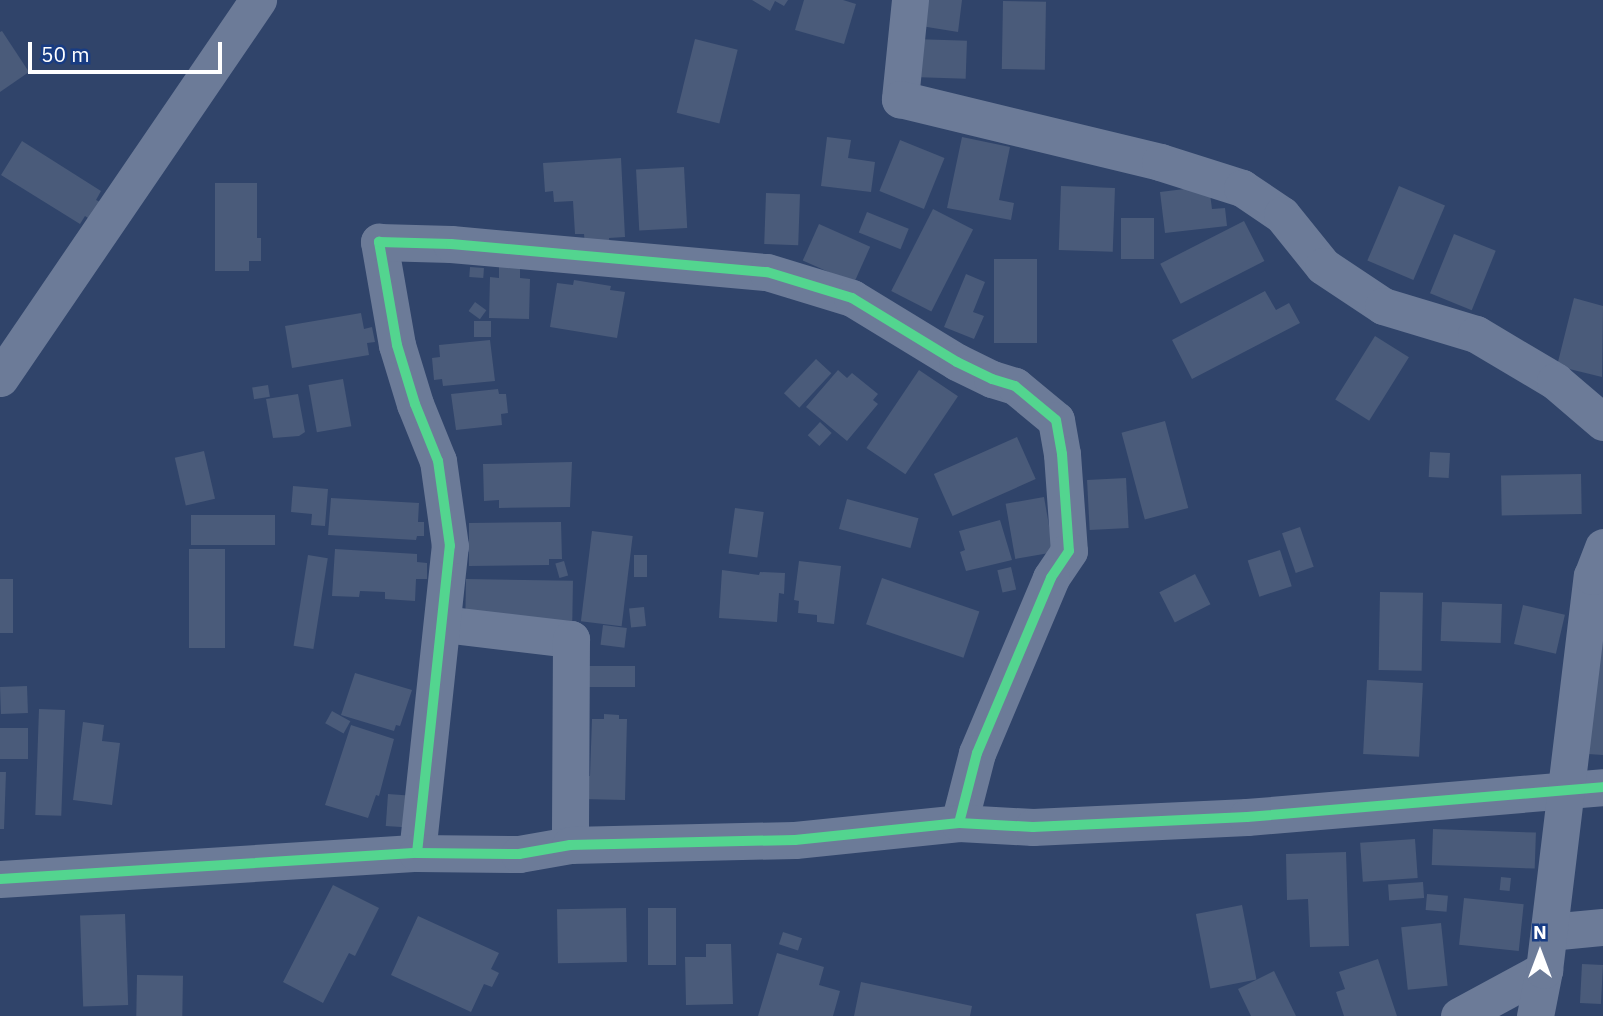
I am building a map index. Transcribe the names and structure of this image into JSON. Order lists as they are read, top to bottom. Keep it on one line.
{"scale_bar":"50 m","north":"top"}
